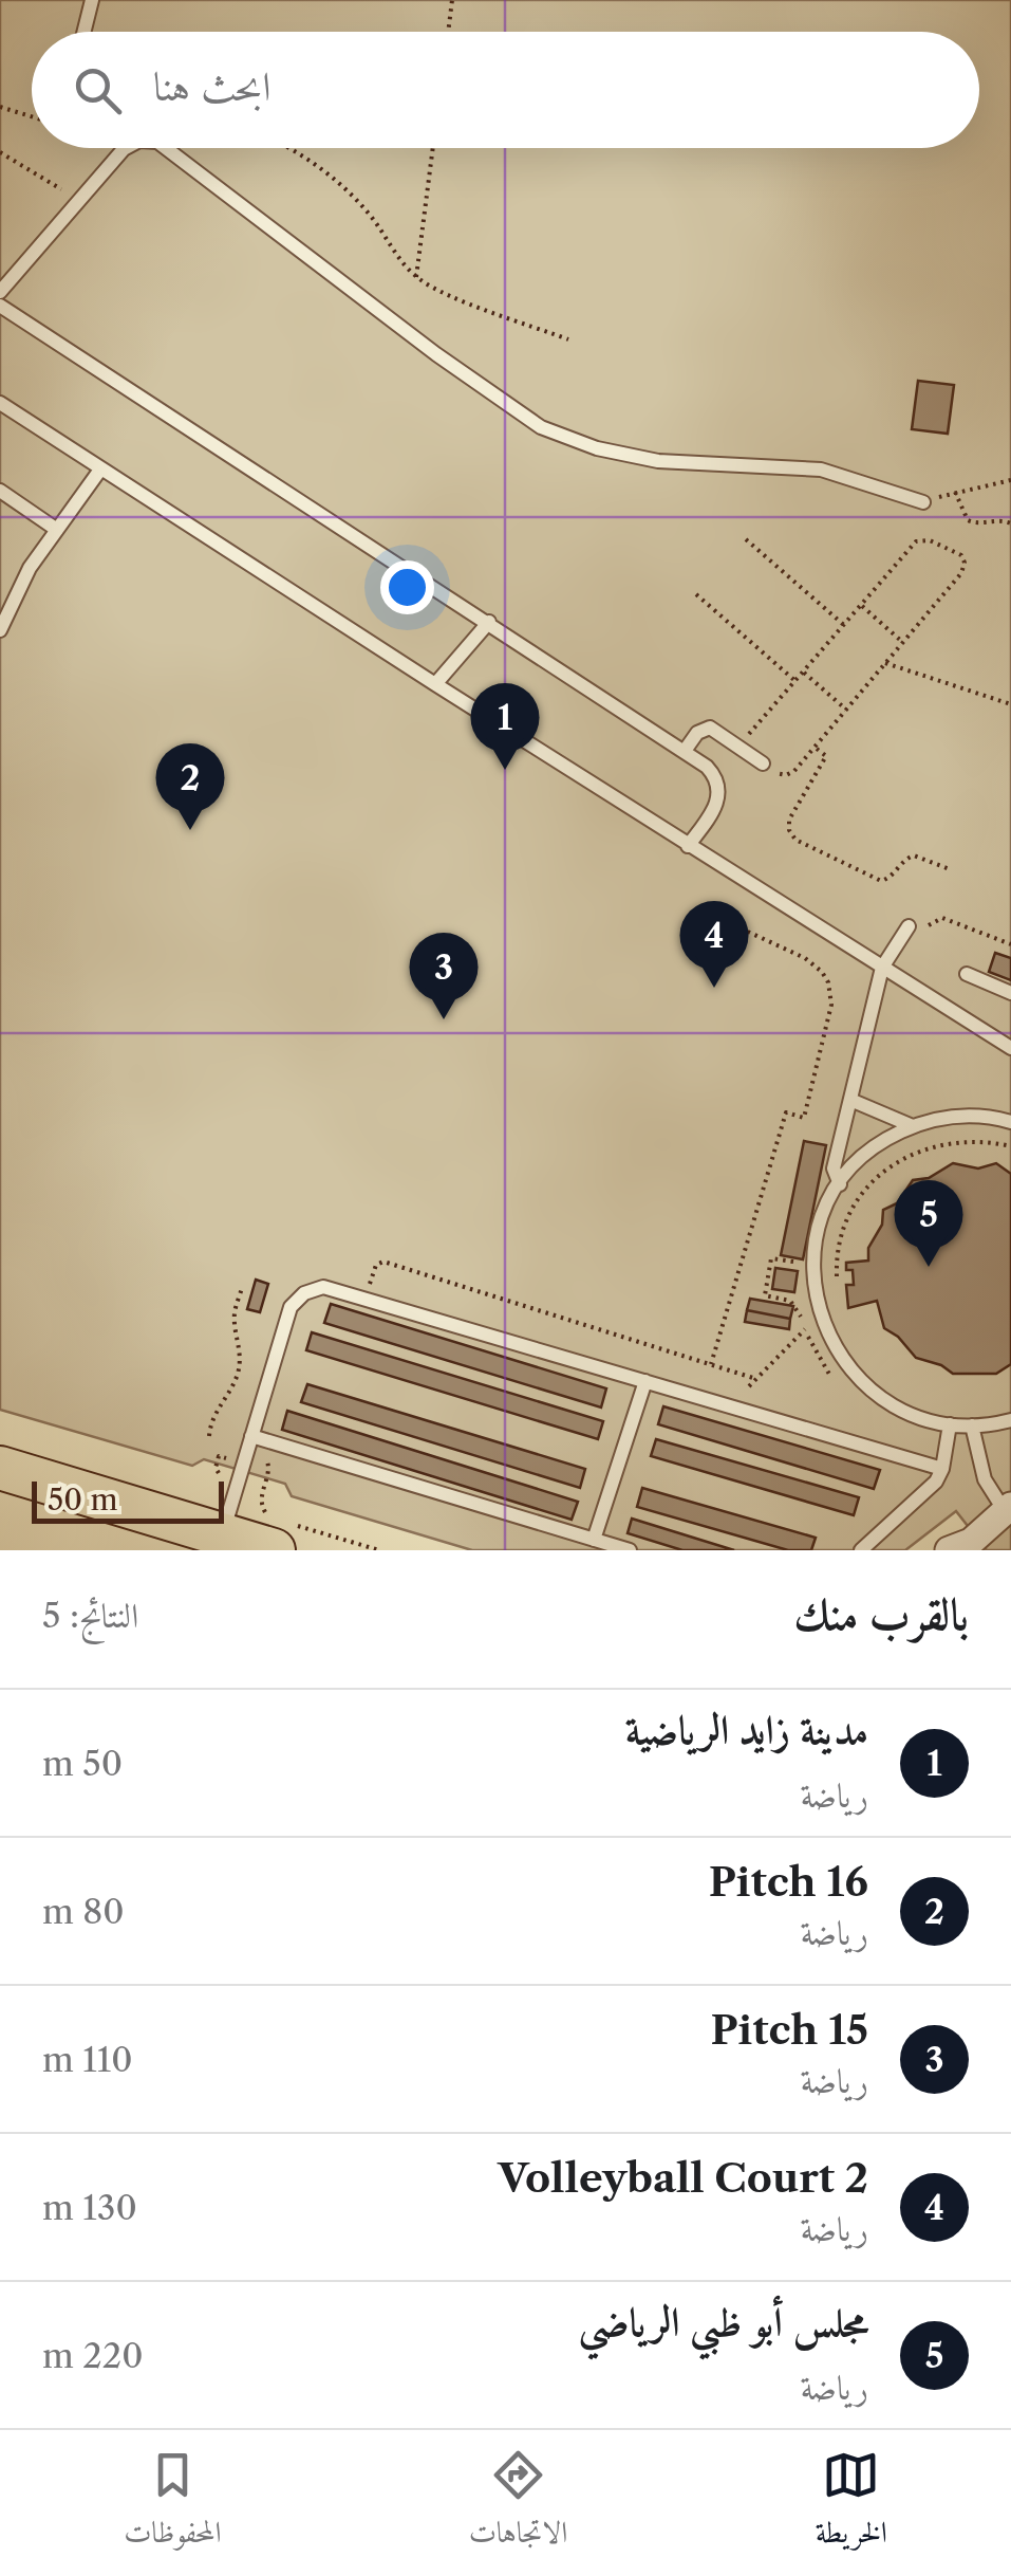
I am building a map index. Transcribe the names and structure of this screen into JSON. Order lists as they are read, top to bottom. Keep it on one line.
{"scale_bar":"50 m","page":{"search":"ابحث هنا","pins":["1","2","4","3","5"],"scale":"50 m","heading":["بالقرب منك","النتائج: 5"],"list":[{"mark":"1","name":"مدينة زايد الرياضية","note":"رياضة","value":"50 m"},{"mark":"2","name":"Pitch 16","note":"رياضة","value":"80 m"},{"mark":"3","name":"Pitch 15","note":"رياضة","value":"110 m"},{"mark":"4","name":"Volleyball Court 2","note":"رياضة","value":"130 m"},{"mark":"5","name":"مجلس أبو ظبي الرياضي","note":"رياضة","value":"220 m"}],"nav":["الخريطة","الاتجاهات","المحفوظات"]}}
